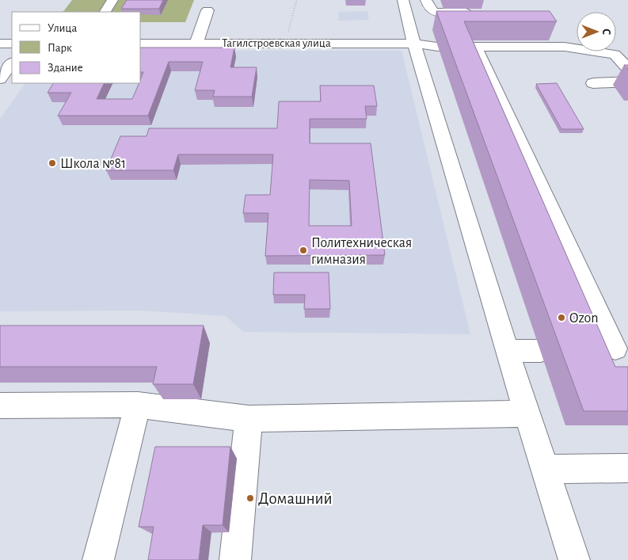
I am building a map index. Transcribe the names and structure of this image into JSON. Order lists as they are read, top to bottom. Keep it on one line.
{"streets":{"street":["Тагилстроевская улица"]},"places":["Школа №81","Политехническая гимназия","Ozon","Домашний"],"legend":["Улица","Парк","Здание"],"north":"right"}
